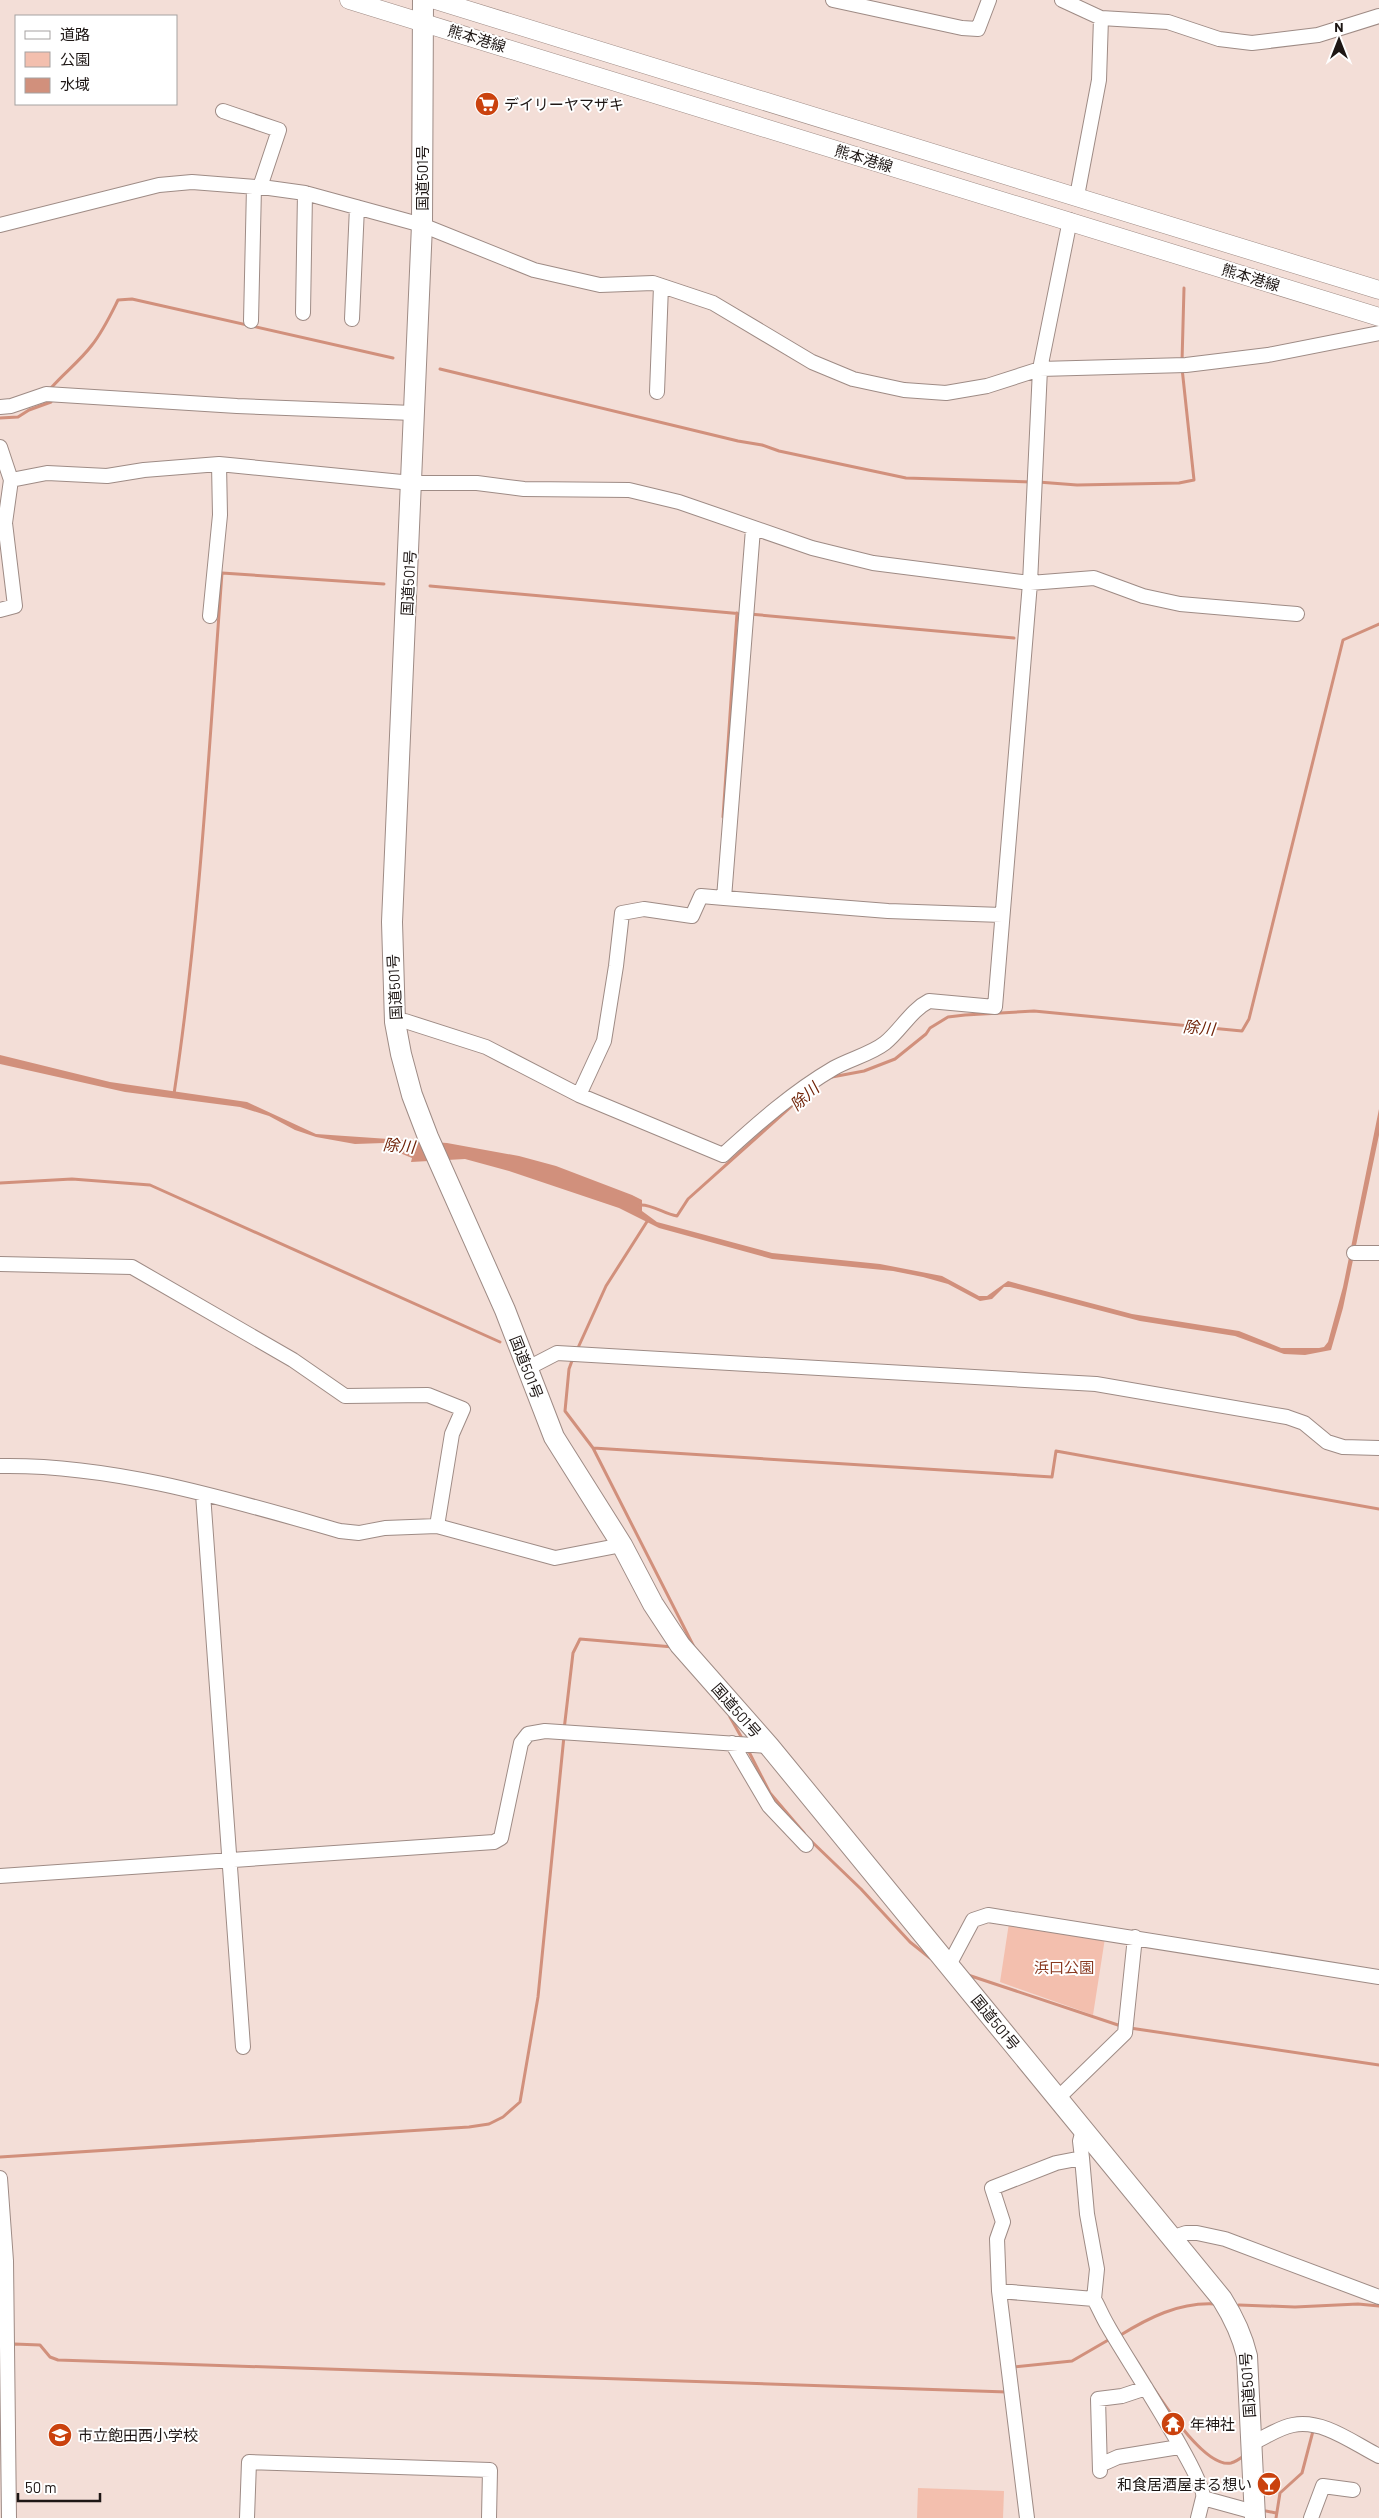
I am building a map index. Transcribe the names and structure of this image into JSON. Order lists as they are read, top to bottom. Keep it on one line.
{"streets":{"highway":["国道501号"],"main road":["熊本港線"]},"crossings":[["熊本港線","国道501号"]],"water":["除川"],"parks":["浜口公園"],"places":{"supermarket":["デイリーヤマザキ"],"temple":["年神社"],"school or university":["市立飽田西小学校"],"bar":["和食居酒屋まる想い"]},"legend":["道路","公園","水域"],"scale_bar":"50 m","north":"top"}
